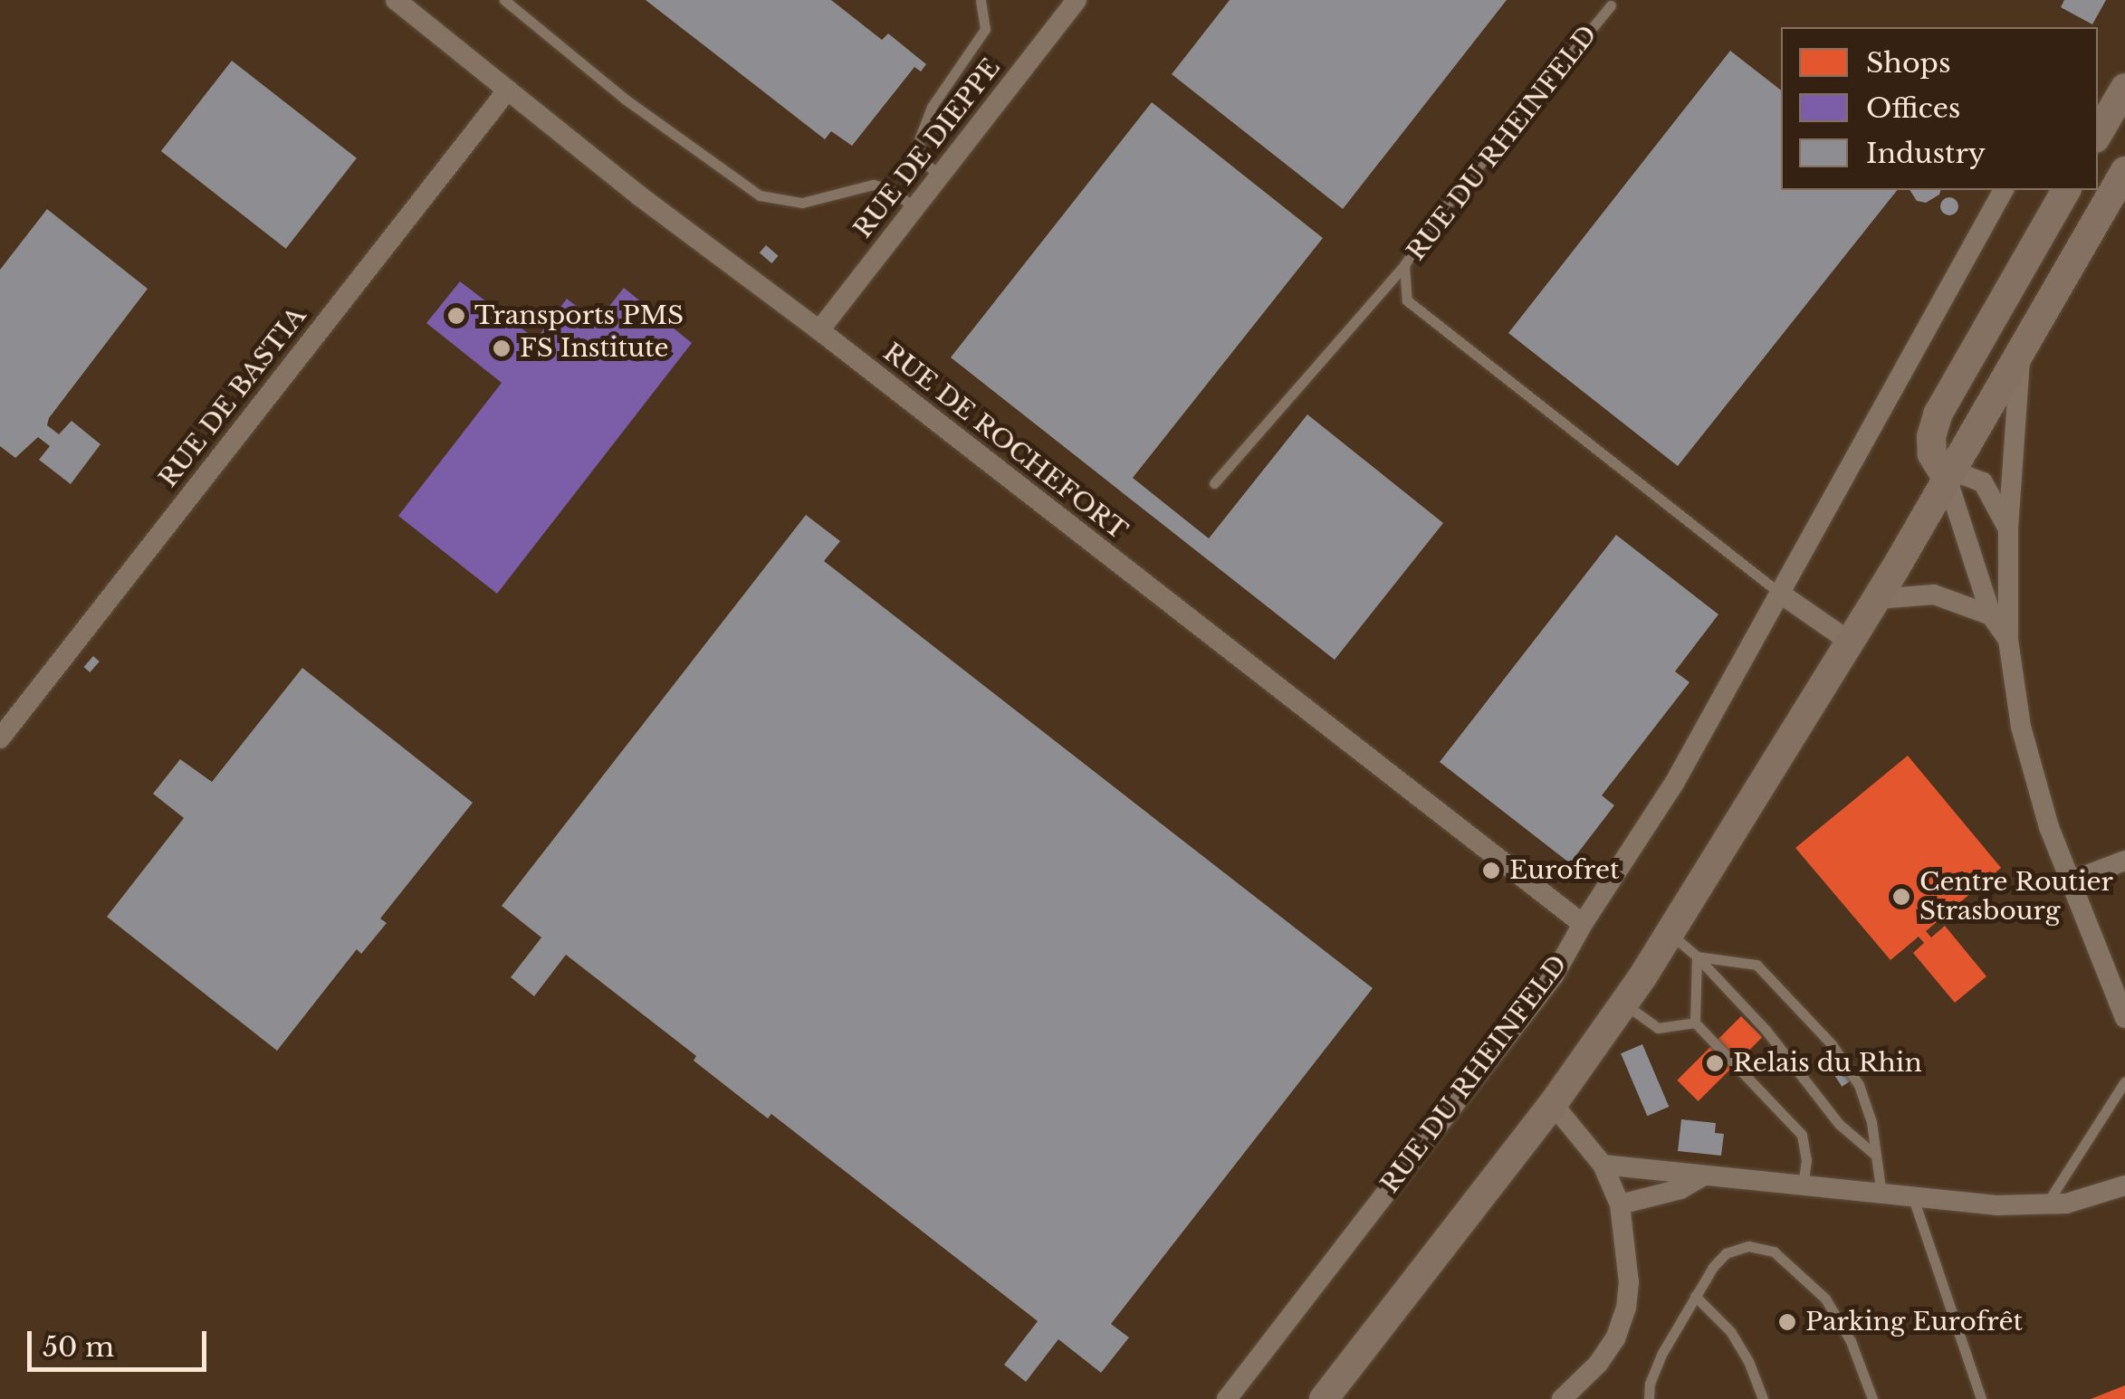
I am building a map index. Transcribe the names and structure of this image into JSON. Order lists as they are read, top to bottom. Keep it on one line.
{"streets":{"street":["RUE DU RHEINFELD","RUE DE DIEPPE","RUE DE BASTIA","RUE DE ROCHEFORT"]},"crossings":[["RUE DU RHEINFELD","RUE DE ROCHEFORT"],["RUE DE DIEPPE","RUE DE ROCHEFORT"],["RUE DE BASTIA","RUE DE ROCHEFORT"]],"places":["Transports PMS","FS Institute","Eurofret","Centre Routier Strasbourg","Relais du Rhin","Parking Eurofrêt"],"legend":["Shops","Offices","Industry"],"scale_bar":"50 m"}
